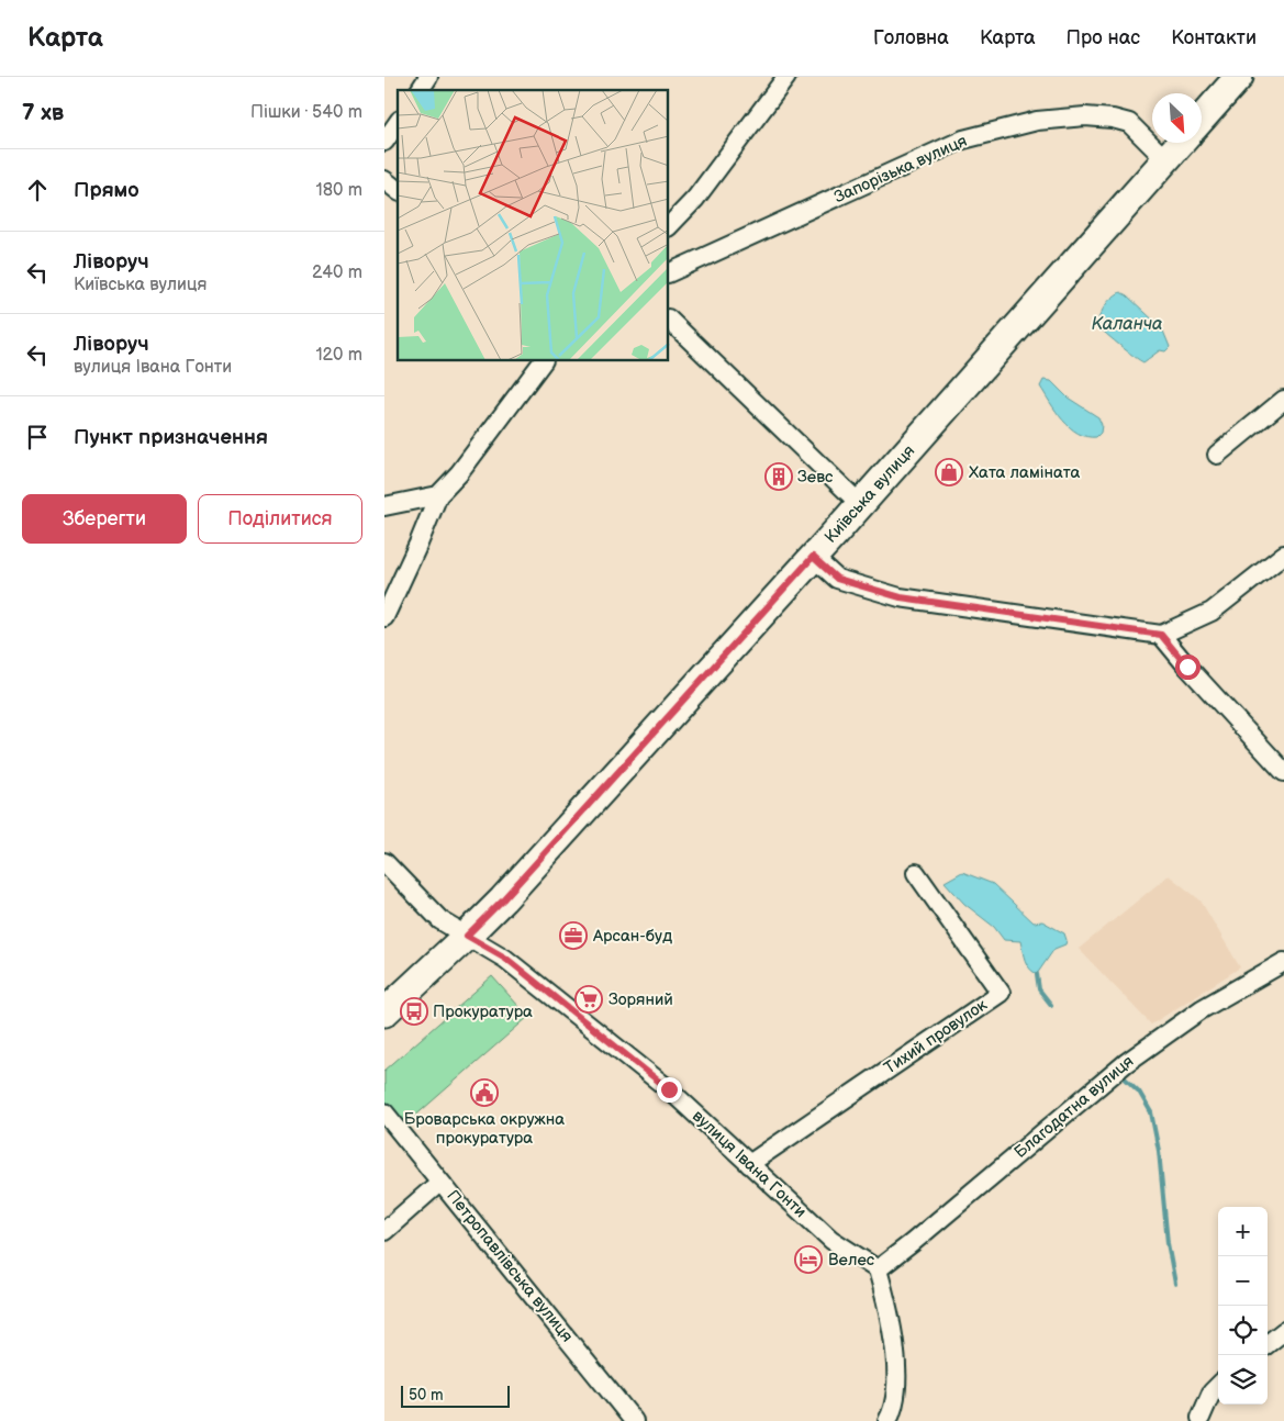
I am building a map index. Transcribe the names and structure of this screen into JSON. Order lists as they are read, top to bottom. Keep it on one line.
{"streets":{"main road":["Київська вулиця"],"street":["Запорізька вулиця","Тихий провулок","Благодатна вулиця","вулиця Івана Гонти","Петропавлівська вулиця"]},"crossings":[["Запорізька вулиця","Київська вулиця"],["Київська вулиця","вулиця Івана Гонти"],["Тихий провулок","вулиця Івана Гонти"],["Благодатна вулиця","вулиця Івана Гонти"]],"water":["Каланча"],"places":{"shop":["Хата ламіната"],"building":["Зевс"],"office":["Арсан-буд"],"supermarket":["Зоряний"],"bus stop":["Прокуратура"],"public building":["Броварська окружна прокуратура"],"hotel":["Велес"]},"scale_bar":"50 m","north":"bottom right","page":{"header":"Карта","nav":["Головна","Карта","Про нас","Контакти"],"heading":["7 хв","Пішки · 540 m"],"list":[["Прямо","180 m"],["Ліворуч","Київська вулиця","240 m"],["Ліворуч","вулиця Івана Гонти","120 m"],"Пункт призначення"],"buttons":["Зберегти","Поділитися"],"map_buttons":["+","−"],"scale":"50 m"}}
